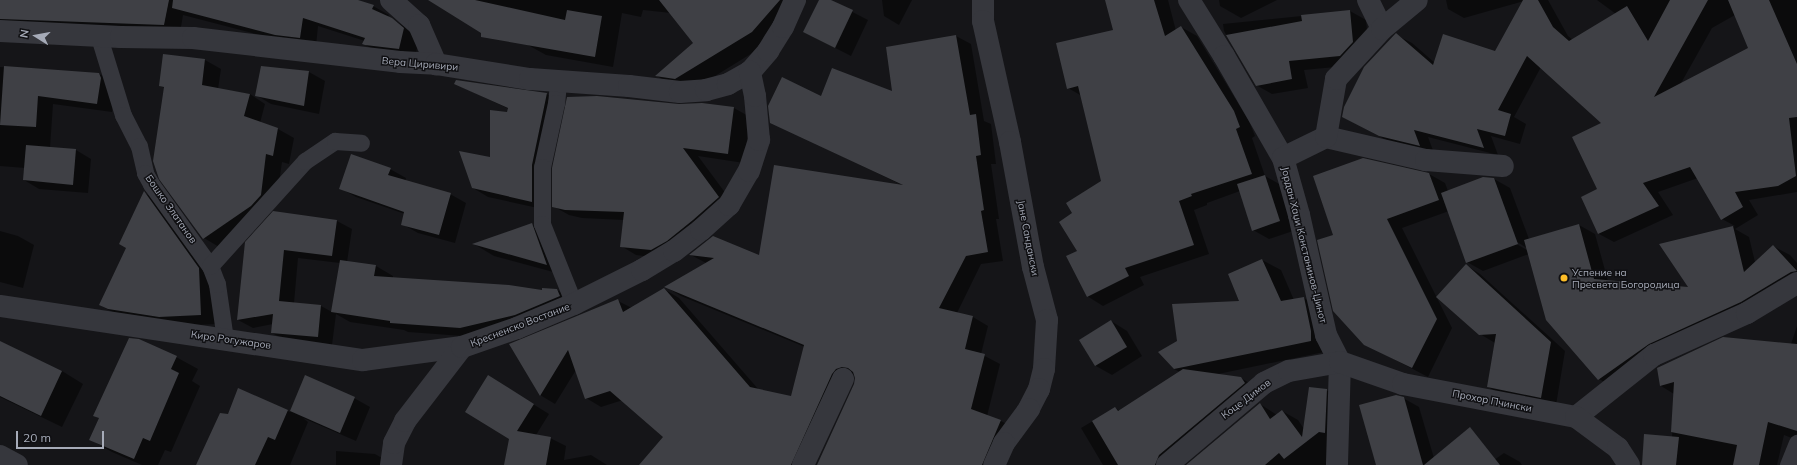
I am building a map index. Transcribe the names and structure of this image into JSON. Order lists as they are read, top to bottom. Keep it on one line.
{"streets":{"street":["Вера Циривири","Јане Сандански","Јордан Хаџи Констанинов-Џинот","Кресненско Востание","Киро Рогужаров","Коце Димов","Прохор Пчински"],"lane":["Бошко Златанов"]},"crossings":[["Вера Циривири","Бошко Златанов"],["Вера Циривири","Кресненско Востание"],["Бошко Златанов","Киро Рогужаров"],["Јордан Хаџи Констанинов-Џинот","Коце Димов"],["Јордан Хаџи Констанинов-Џинот","Прохор Пчински"],["Кресненско Востание","Киро Рогужаров"],["Коце Димов","Прохор Пчински"]],"places":["Успение на Пресвета Богородица"],"scale_bar":"20 m","north":"left"}
